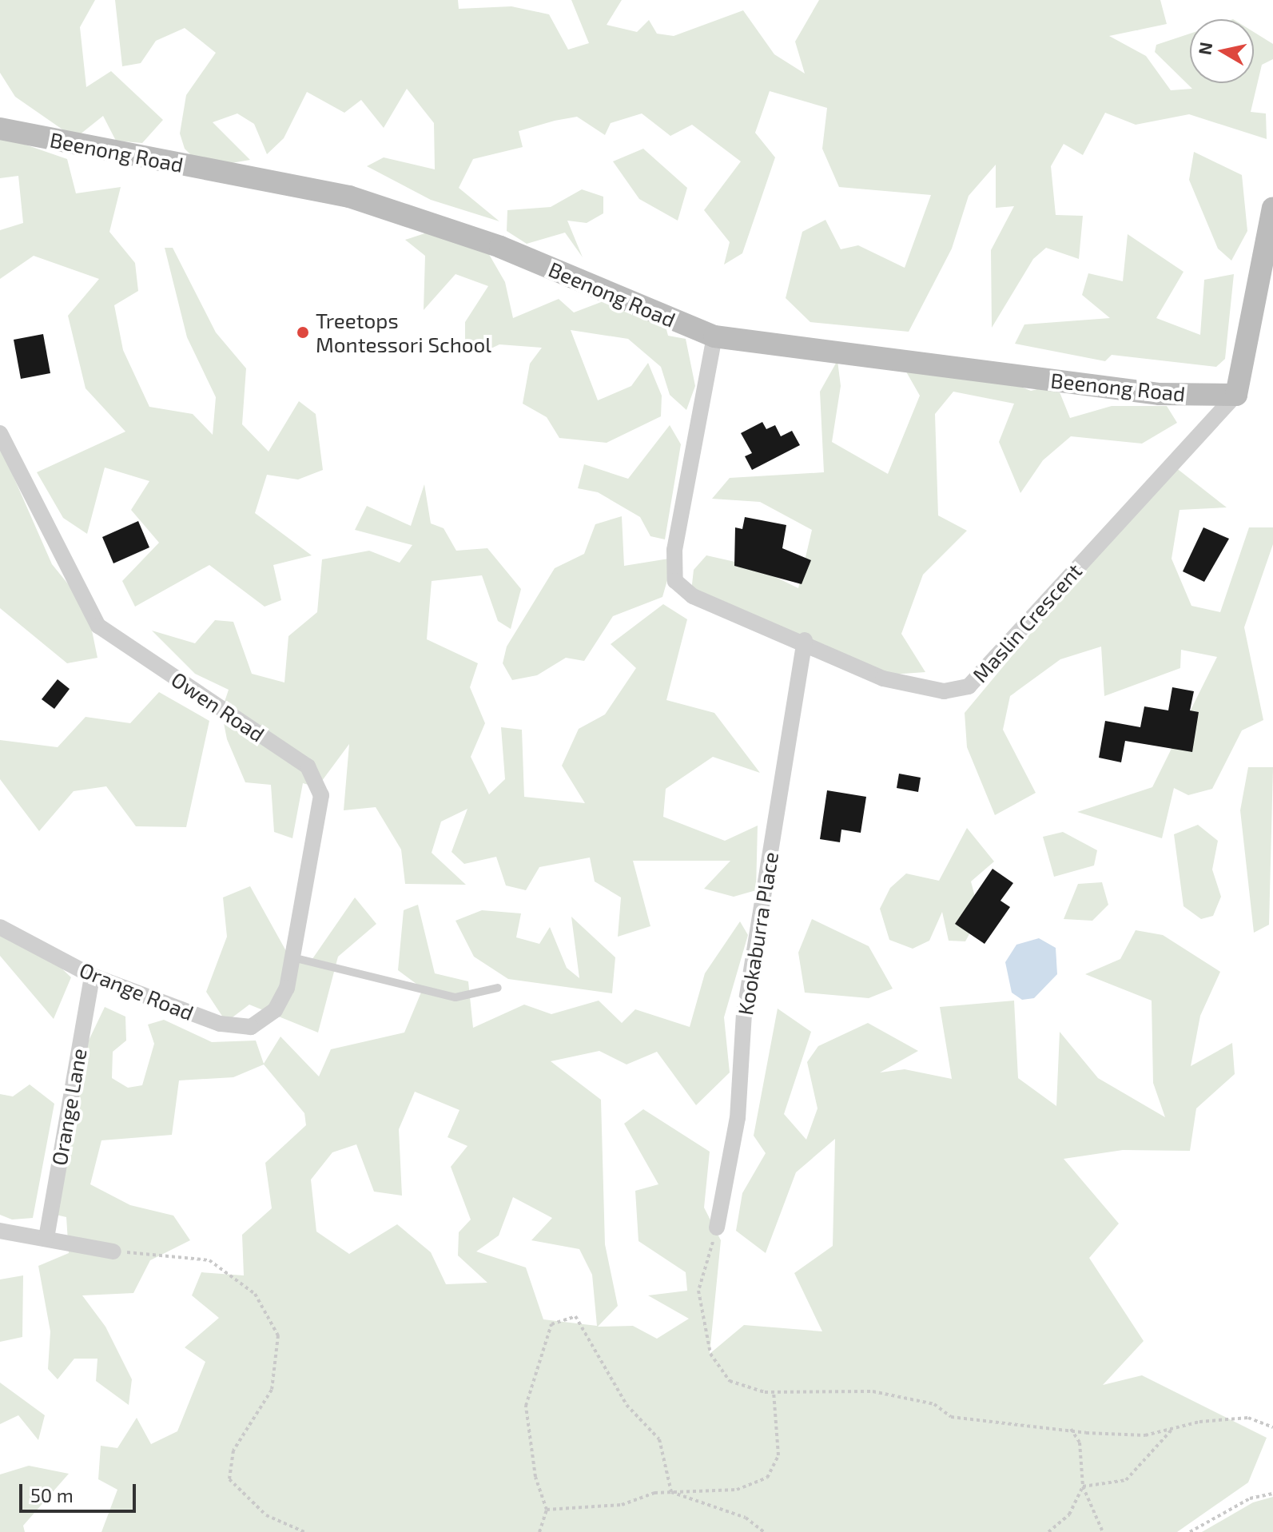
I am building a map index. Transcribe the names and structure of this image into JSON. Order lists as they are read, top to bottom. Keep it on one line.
{"streets":{"street":["Beenong Road","Maslin Crescent","Owen Road","Kookaburra Place","Orange Road","Orange Lane"]},"crossings":[["Beenong Road","Maslin Crescent"],["Maslin Crescent","Kookaburra Place"],["Owen Road","Orange Road"],["Orange Road","Orange Lane"]],"places":["Treetops Montessori School"],"scale_bar":"50 m","north":"left"}
